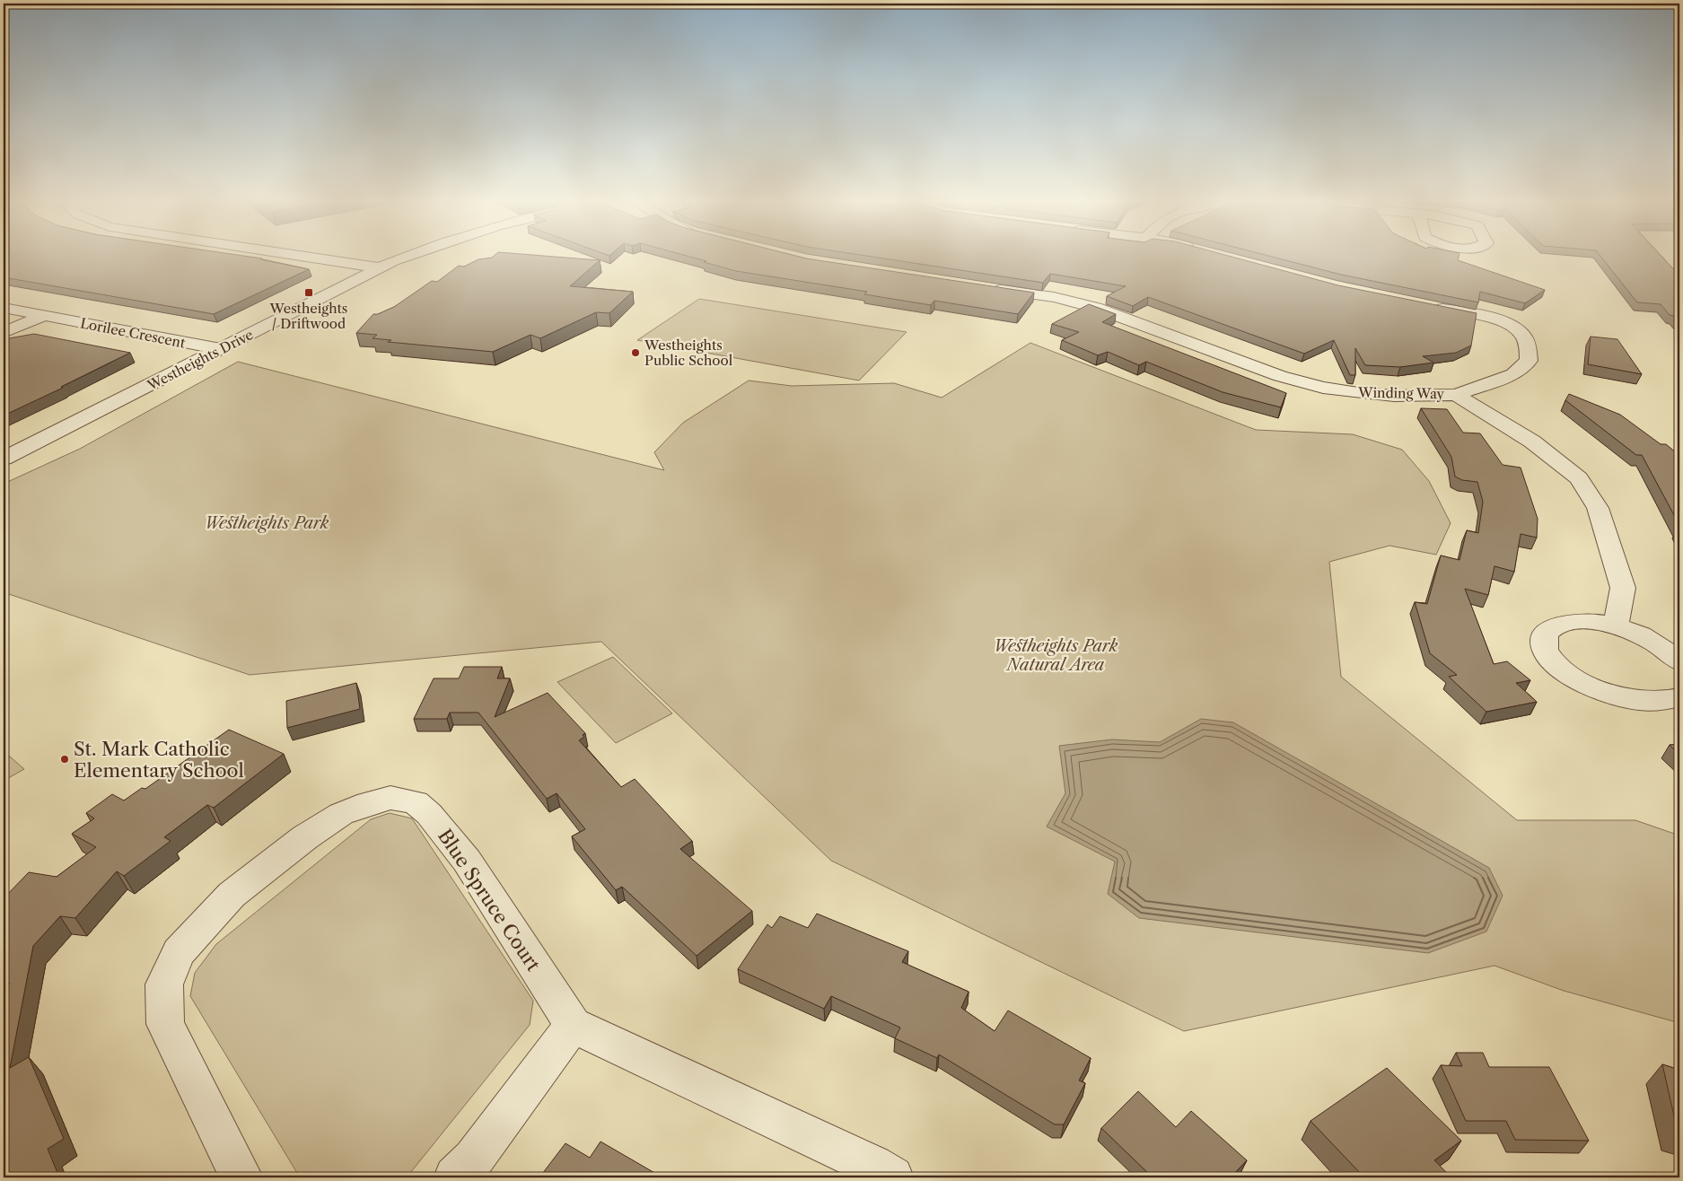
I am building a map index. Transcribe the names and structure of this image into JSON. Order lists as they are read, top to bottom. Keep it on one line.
{"streets":{"street":["Lorilee Crescent","Westheights Drive","Winding Way","Blue Spruce Court"]},"crossings":[["Lorilee Crescent","Westheights Drive"]],"parks":["Westheights Park","Westheights Park Natural Area"],"places":{"transit":["Westheights / Driftwood"],"other":["Westheights Public School","St. Mark Catholic Elementary School"]}}
